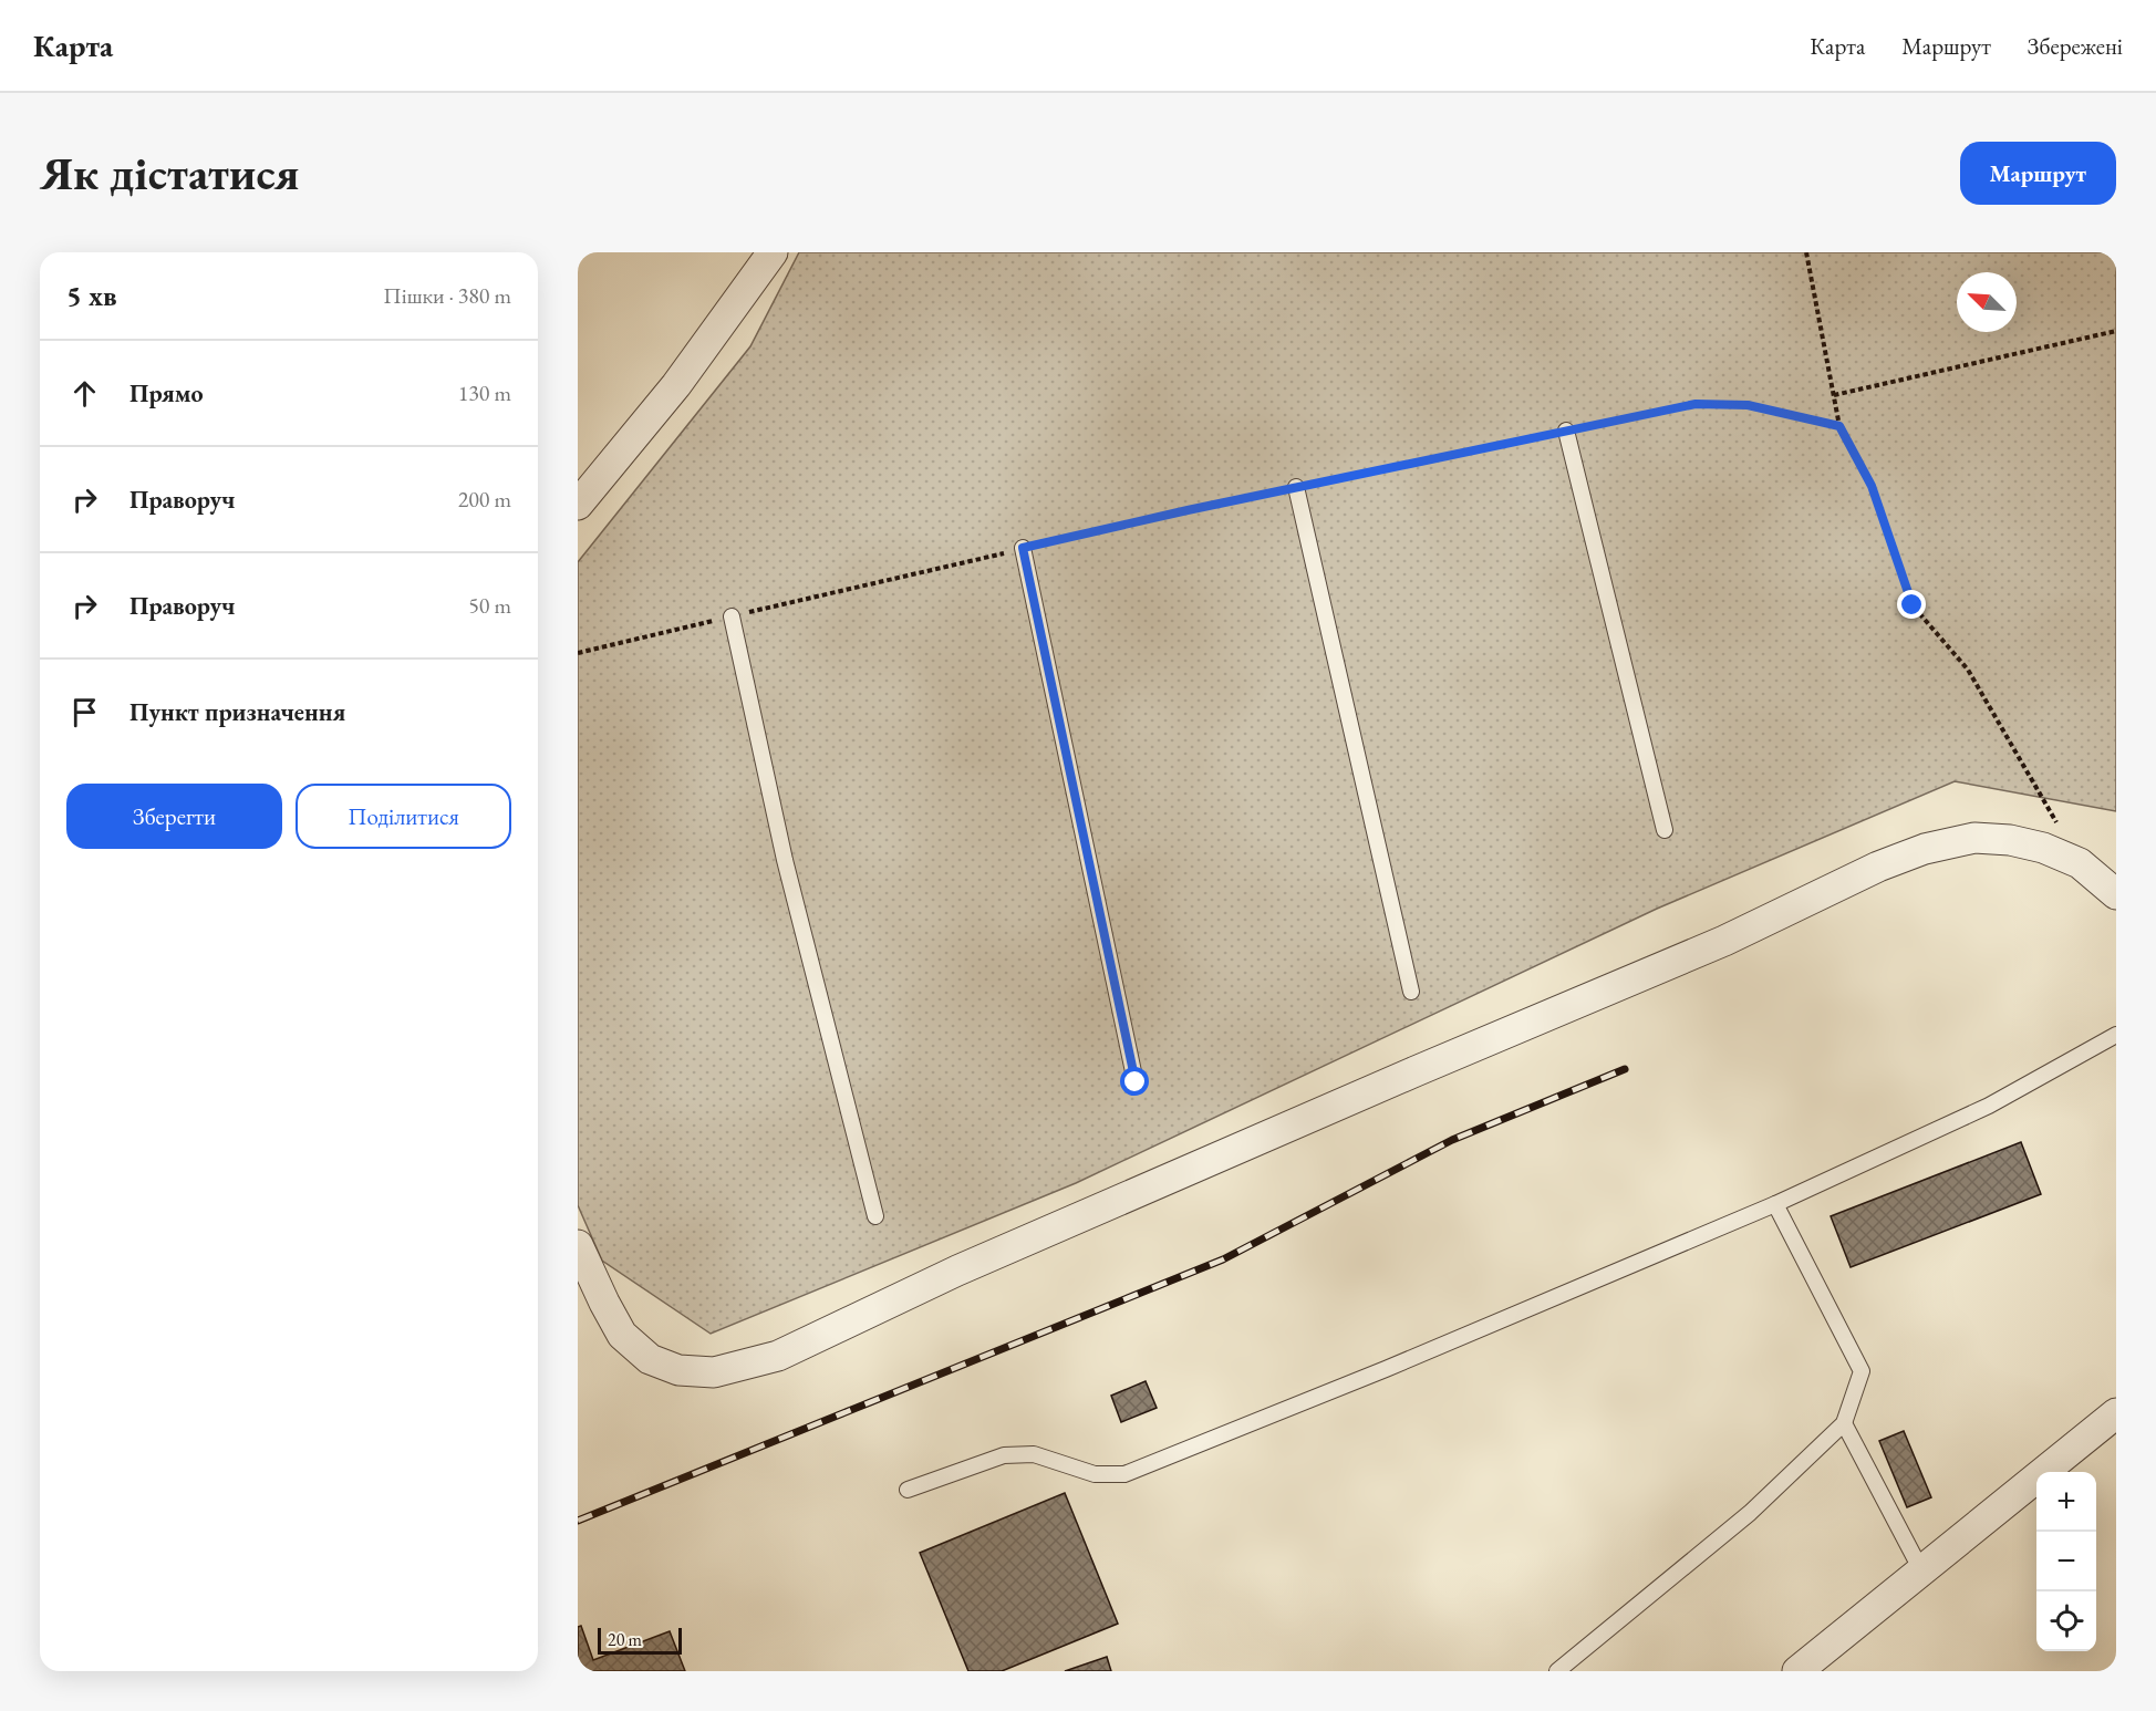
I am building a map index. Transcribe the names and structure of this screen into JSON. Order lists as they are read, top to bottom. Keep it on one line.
{"scale_bar":"20 m","north":"top left","page":{"header":"Карта","nav":["Карта","Маршрут","Збережені"],"buttons":["Маршрут",["Зберегти","Поділитися"]],"title":"Як дістатися","heading":["5 хв","Пішки · 380 m"],"list":[["Прямо","130 m"],["Праворуч","200 m"],["Праворуч","50 m"],"Пункт призначення"],"map_buttons":["+","−"],"scale":"20 m"}}
